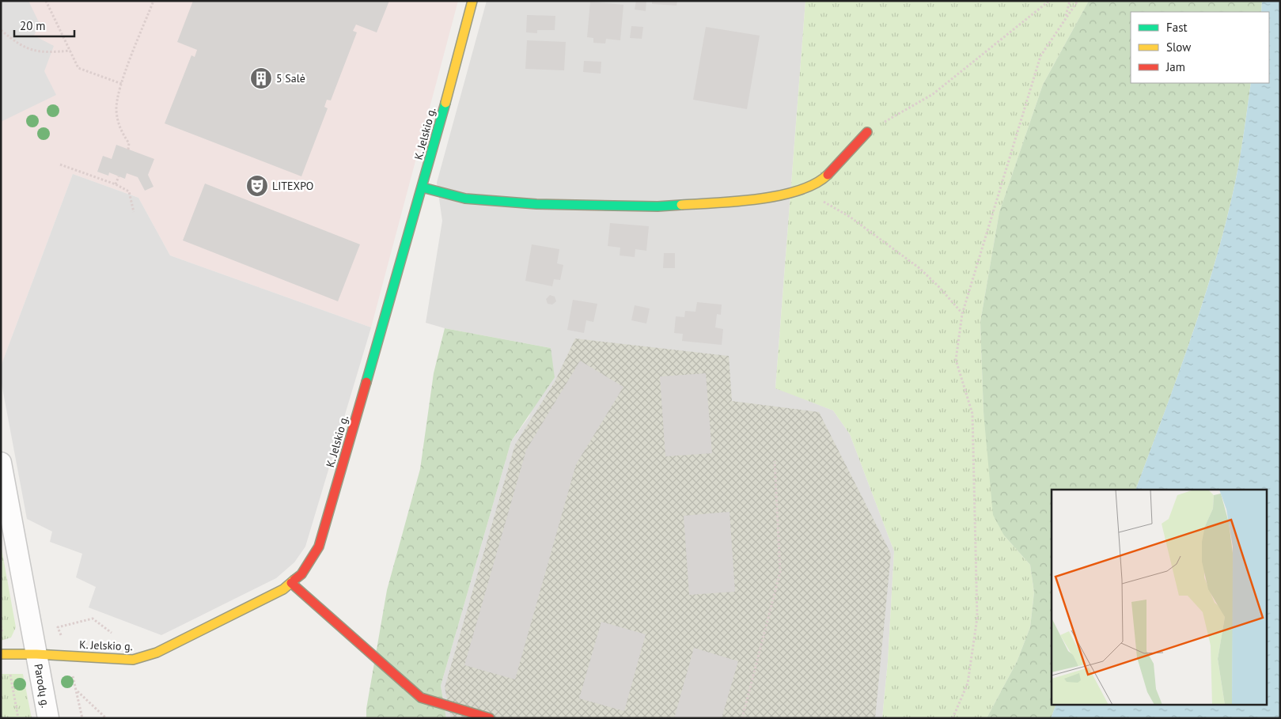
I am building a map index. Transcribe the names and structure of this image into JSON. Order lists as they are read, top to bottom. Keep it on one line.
{"streets":{"street":["K. Jelskio g.","Parodų g."]},"crossings":[["K. Jelskio g.","Parodų g."]],"places":{"building":["5 Salė"],"theatre":["LITEXPO"]},"legend":["Fast","Slow","Jam"],"scale_bar":"20 m"}
